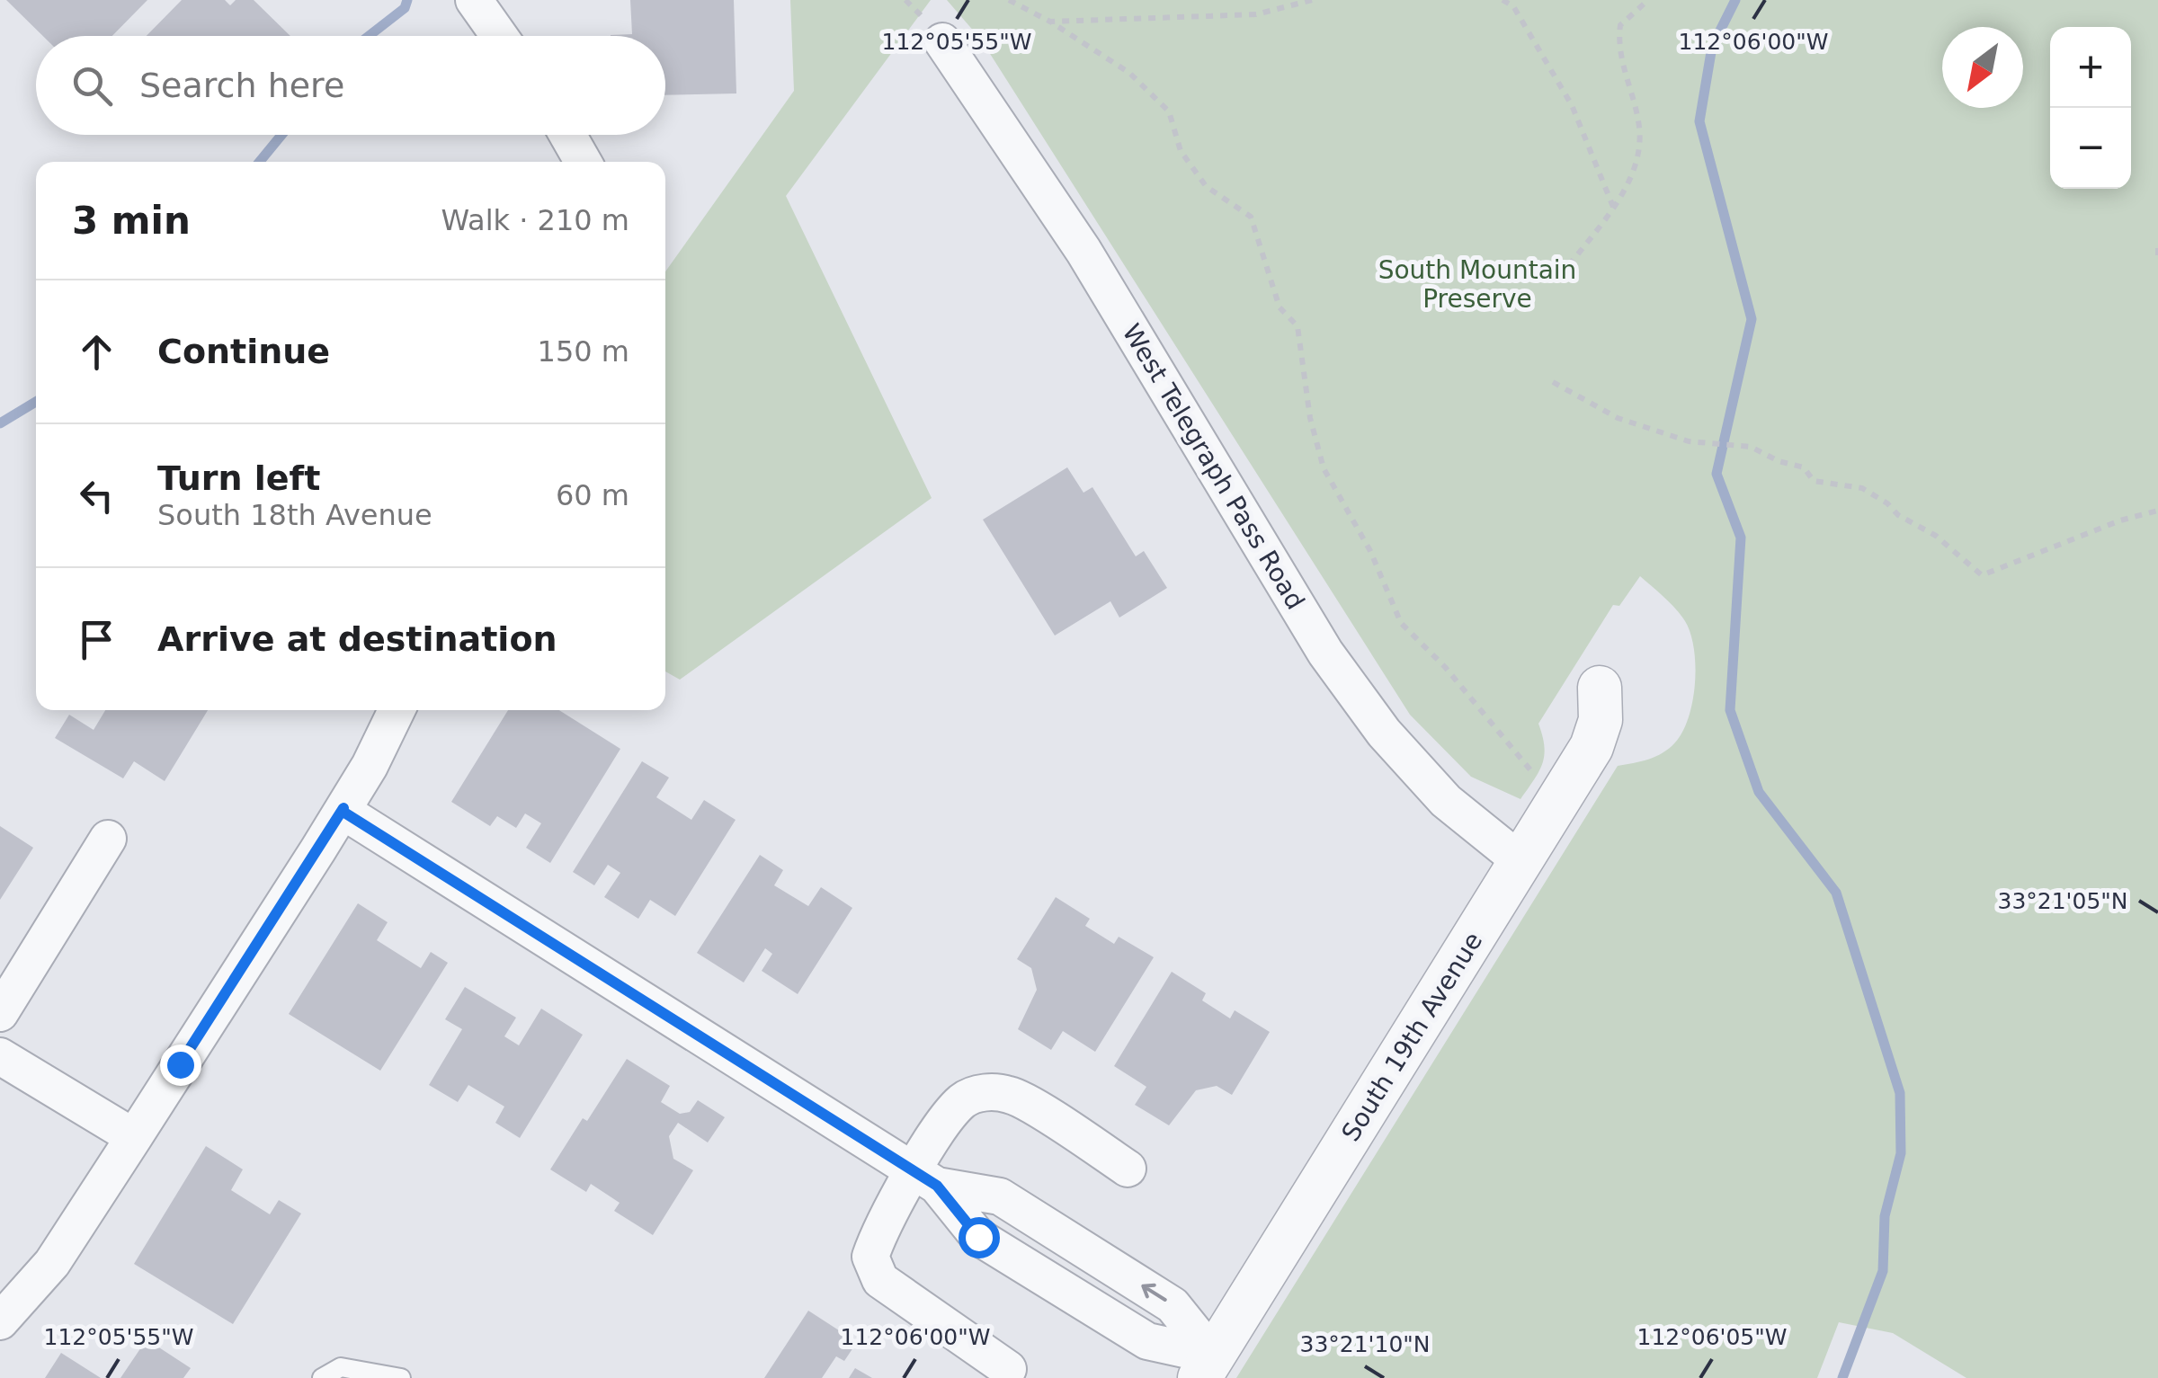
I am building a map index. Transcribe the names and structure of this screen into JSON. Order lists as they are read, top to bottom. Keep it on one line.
{"streets":{"street":["West Telegraph Pass Road","South 19th Avenue"]},"crossings":[["West Telegraph Pass Road","South 19th Avenue"]],"parks":["South Mountain Preserve"],"north":"bottom left","page":{"map_buttons":["+","−"],"search":"Search here","heading":["3 min","Walk · 210 m"],"list":[["Continue","150 m"],["Turn left","South 18th Avenue","60 m"],"Arrive at destination"]},"coordinates":["112°05'55\"W","112°06'00\"W","33°21'05\"N","112°06'05\"W","33°21'10\"N"]}
